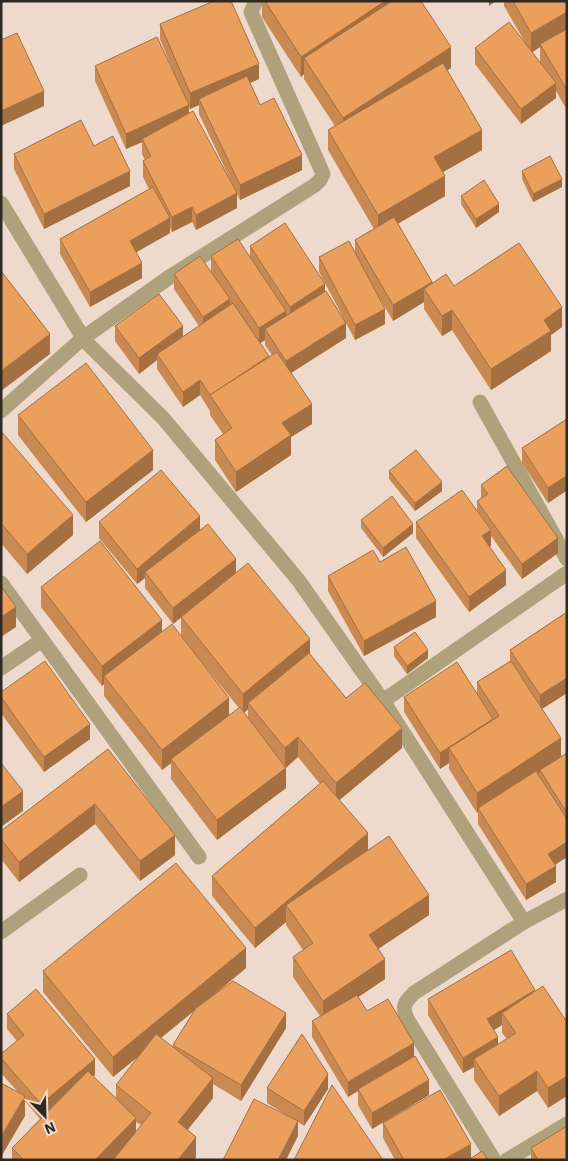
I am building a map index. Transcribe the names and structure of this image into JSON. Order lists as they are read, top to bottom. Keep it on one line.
{"north":"bottom right"}
